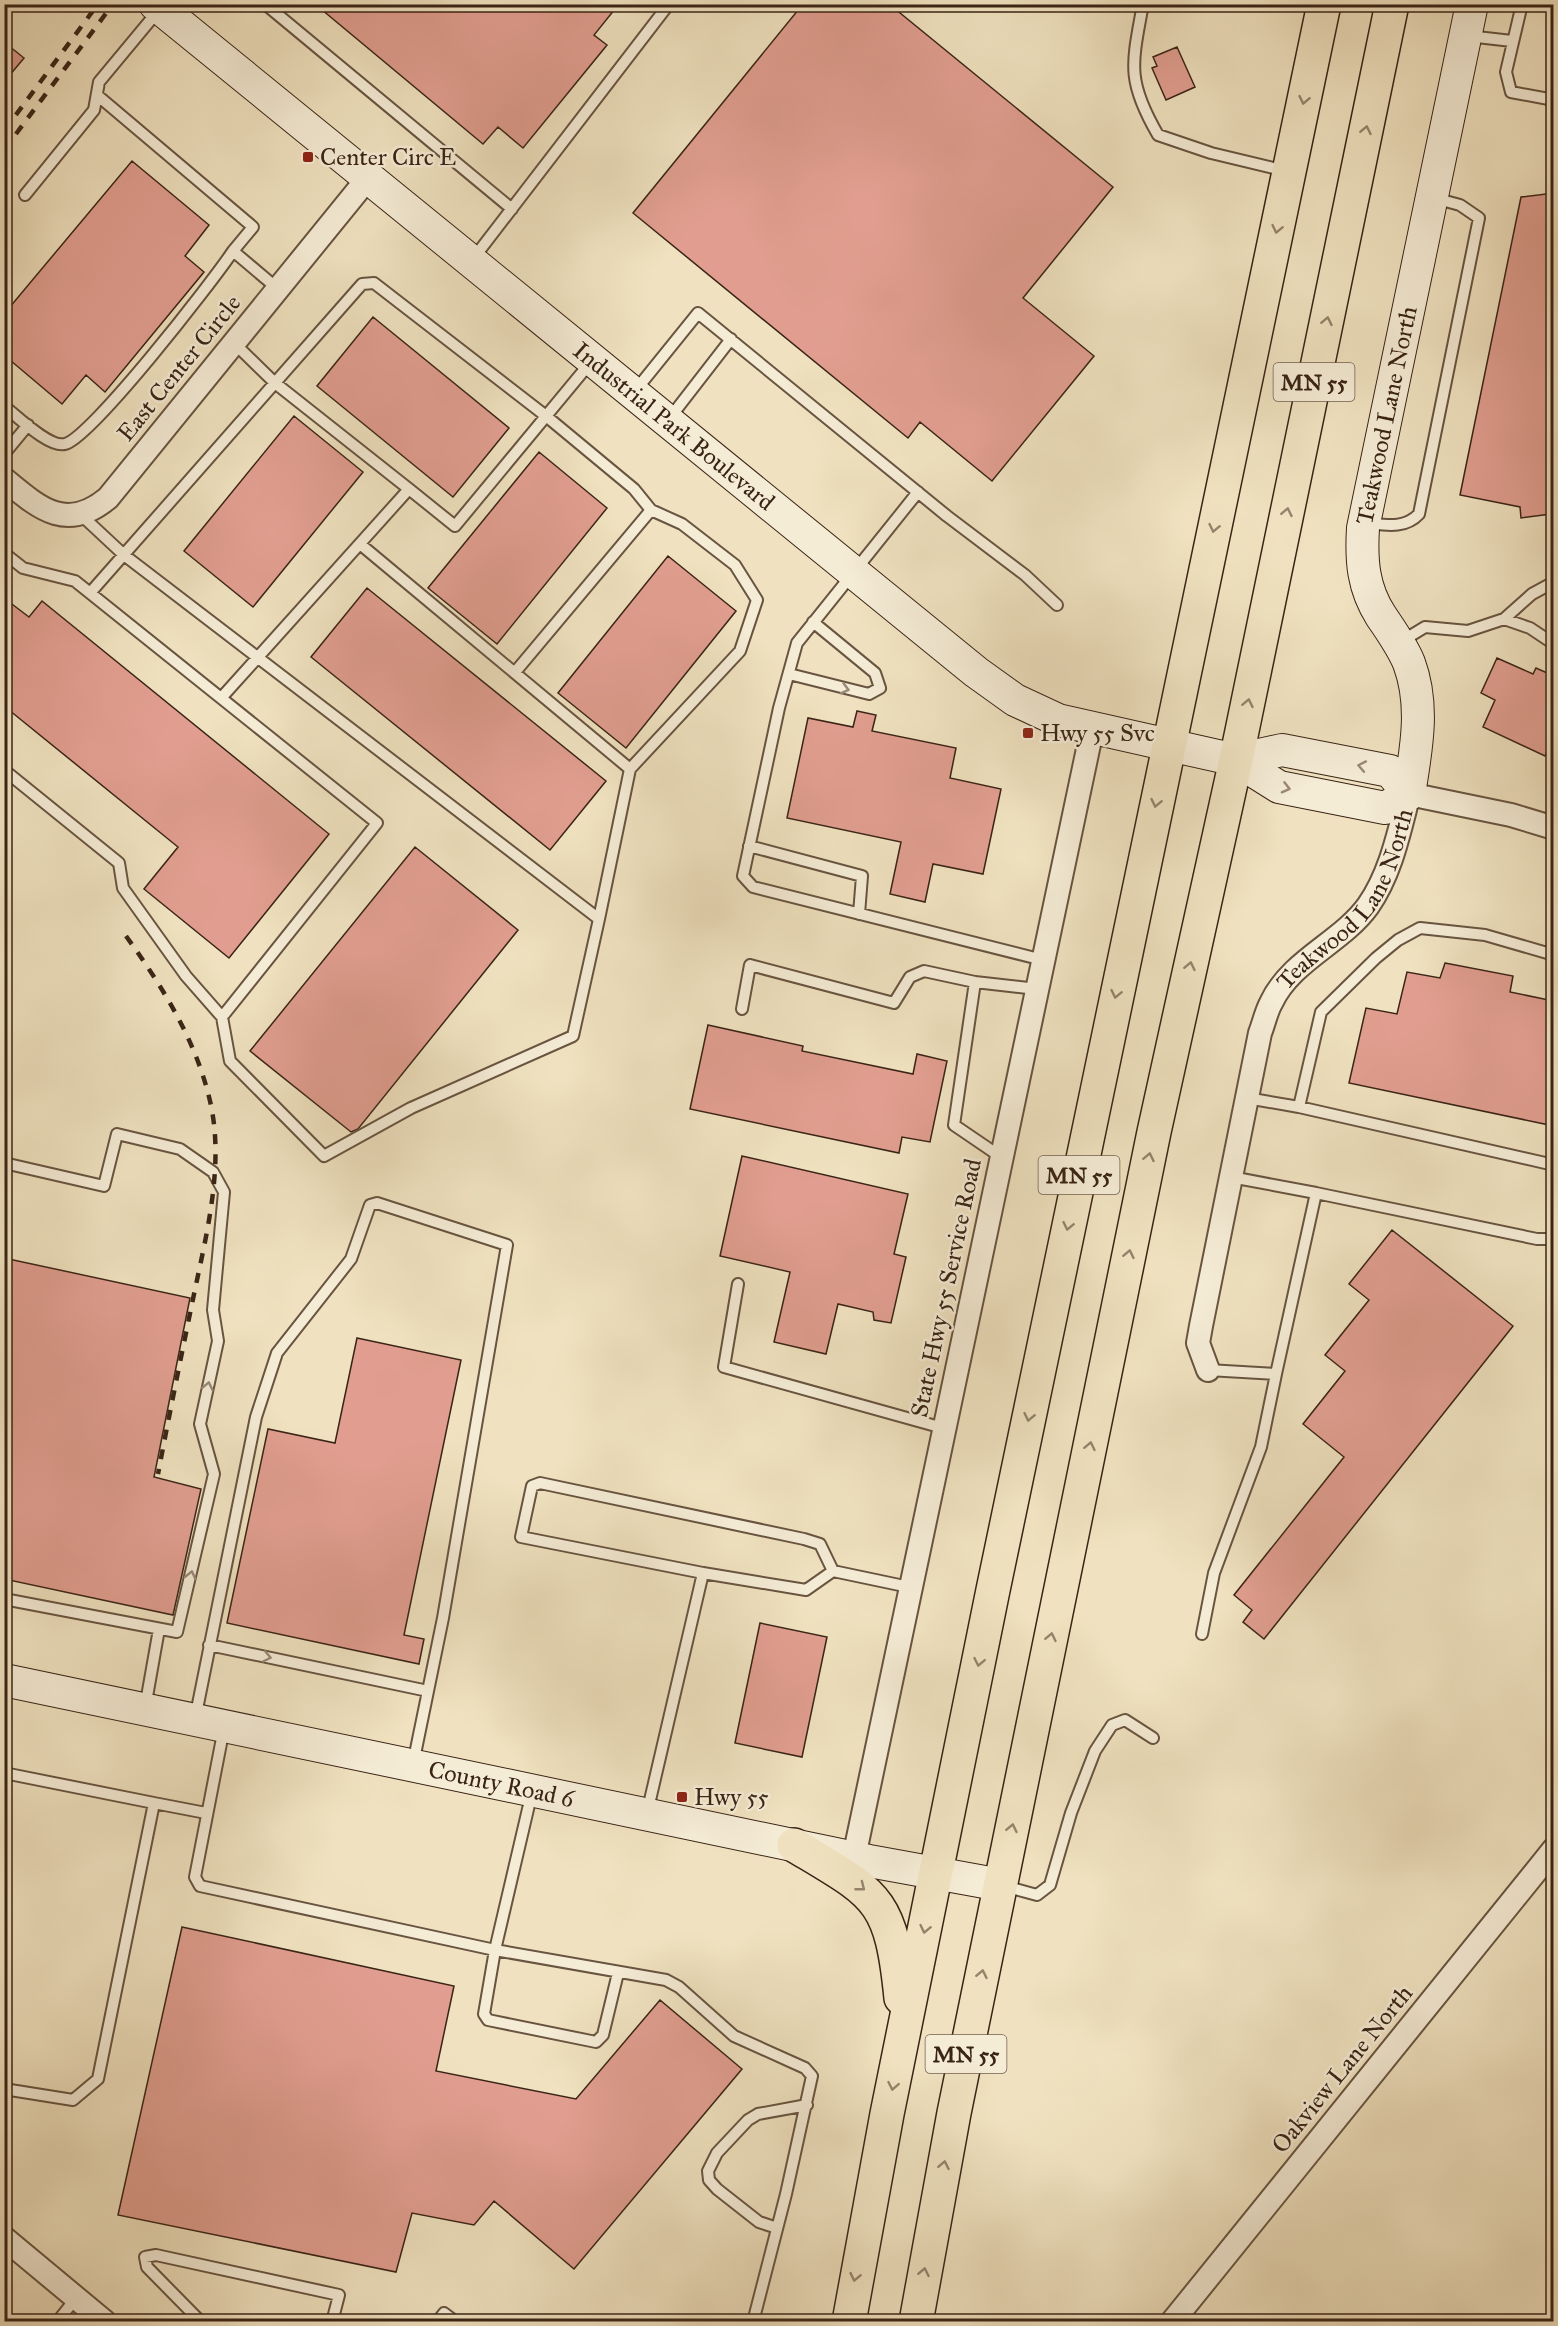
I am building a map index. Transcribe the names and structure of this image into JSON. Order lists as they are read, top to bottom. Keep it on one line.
{"streets":{"highway":["MN 55"],"street":["East Center Circle","Teakwood Lane North","Industrial Park Boulevard","State Hwy 55 Service Road","County Road 6","Oakview Lane North"]},"crossings":[["East Center Circle","Industrial Park Boulevard"],["MN 55","Industrial Park Boulevard"],["MN 55","County Road 6"],["Teakwood Lane North","Industrial Park Boulevard"],["Industrial Park Boulevard","State Hwy 55 Service Road"],["State Hwy 55 Service Road","County Road 6"]],"places":{"transit":["Center Circ E","Hwy 55 Svc","Hwy 55"]}}
